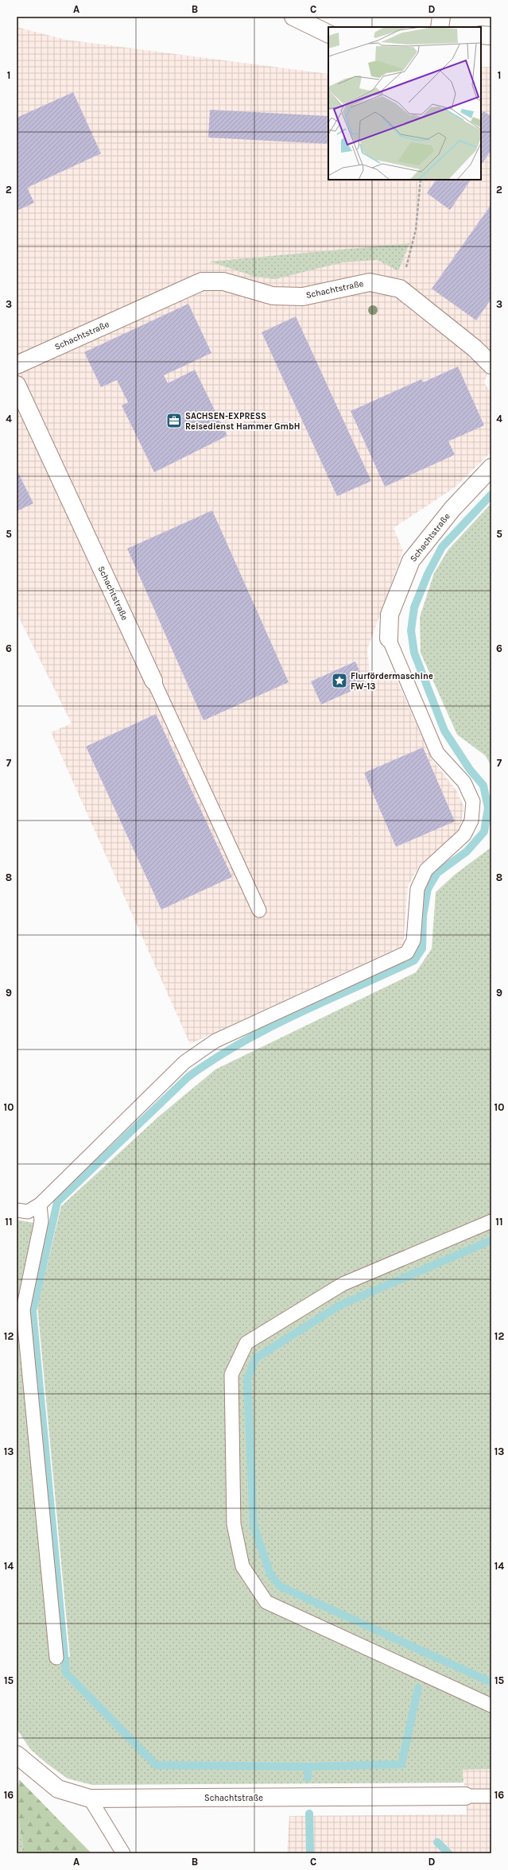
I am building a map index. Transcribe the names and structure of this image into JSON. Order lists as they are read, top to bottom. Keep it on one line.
{"streets":{"street":["Schachtstraße"]},"places":{"office":["SACHSEN-EXPRESS Reisedienst Hammer GmbH"],"place":["Flurfördermaschine FW-13"]},"grid":{"columns":["A","B","C","D"],"rows":["1","2","3","4","5","6","7","8","9","10","11","12","13","14","15","16"]}}
